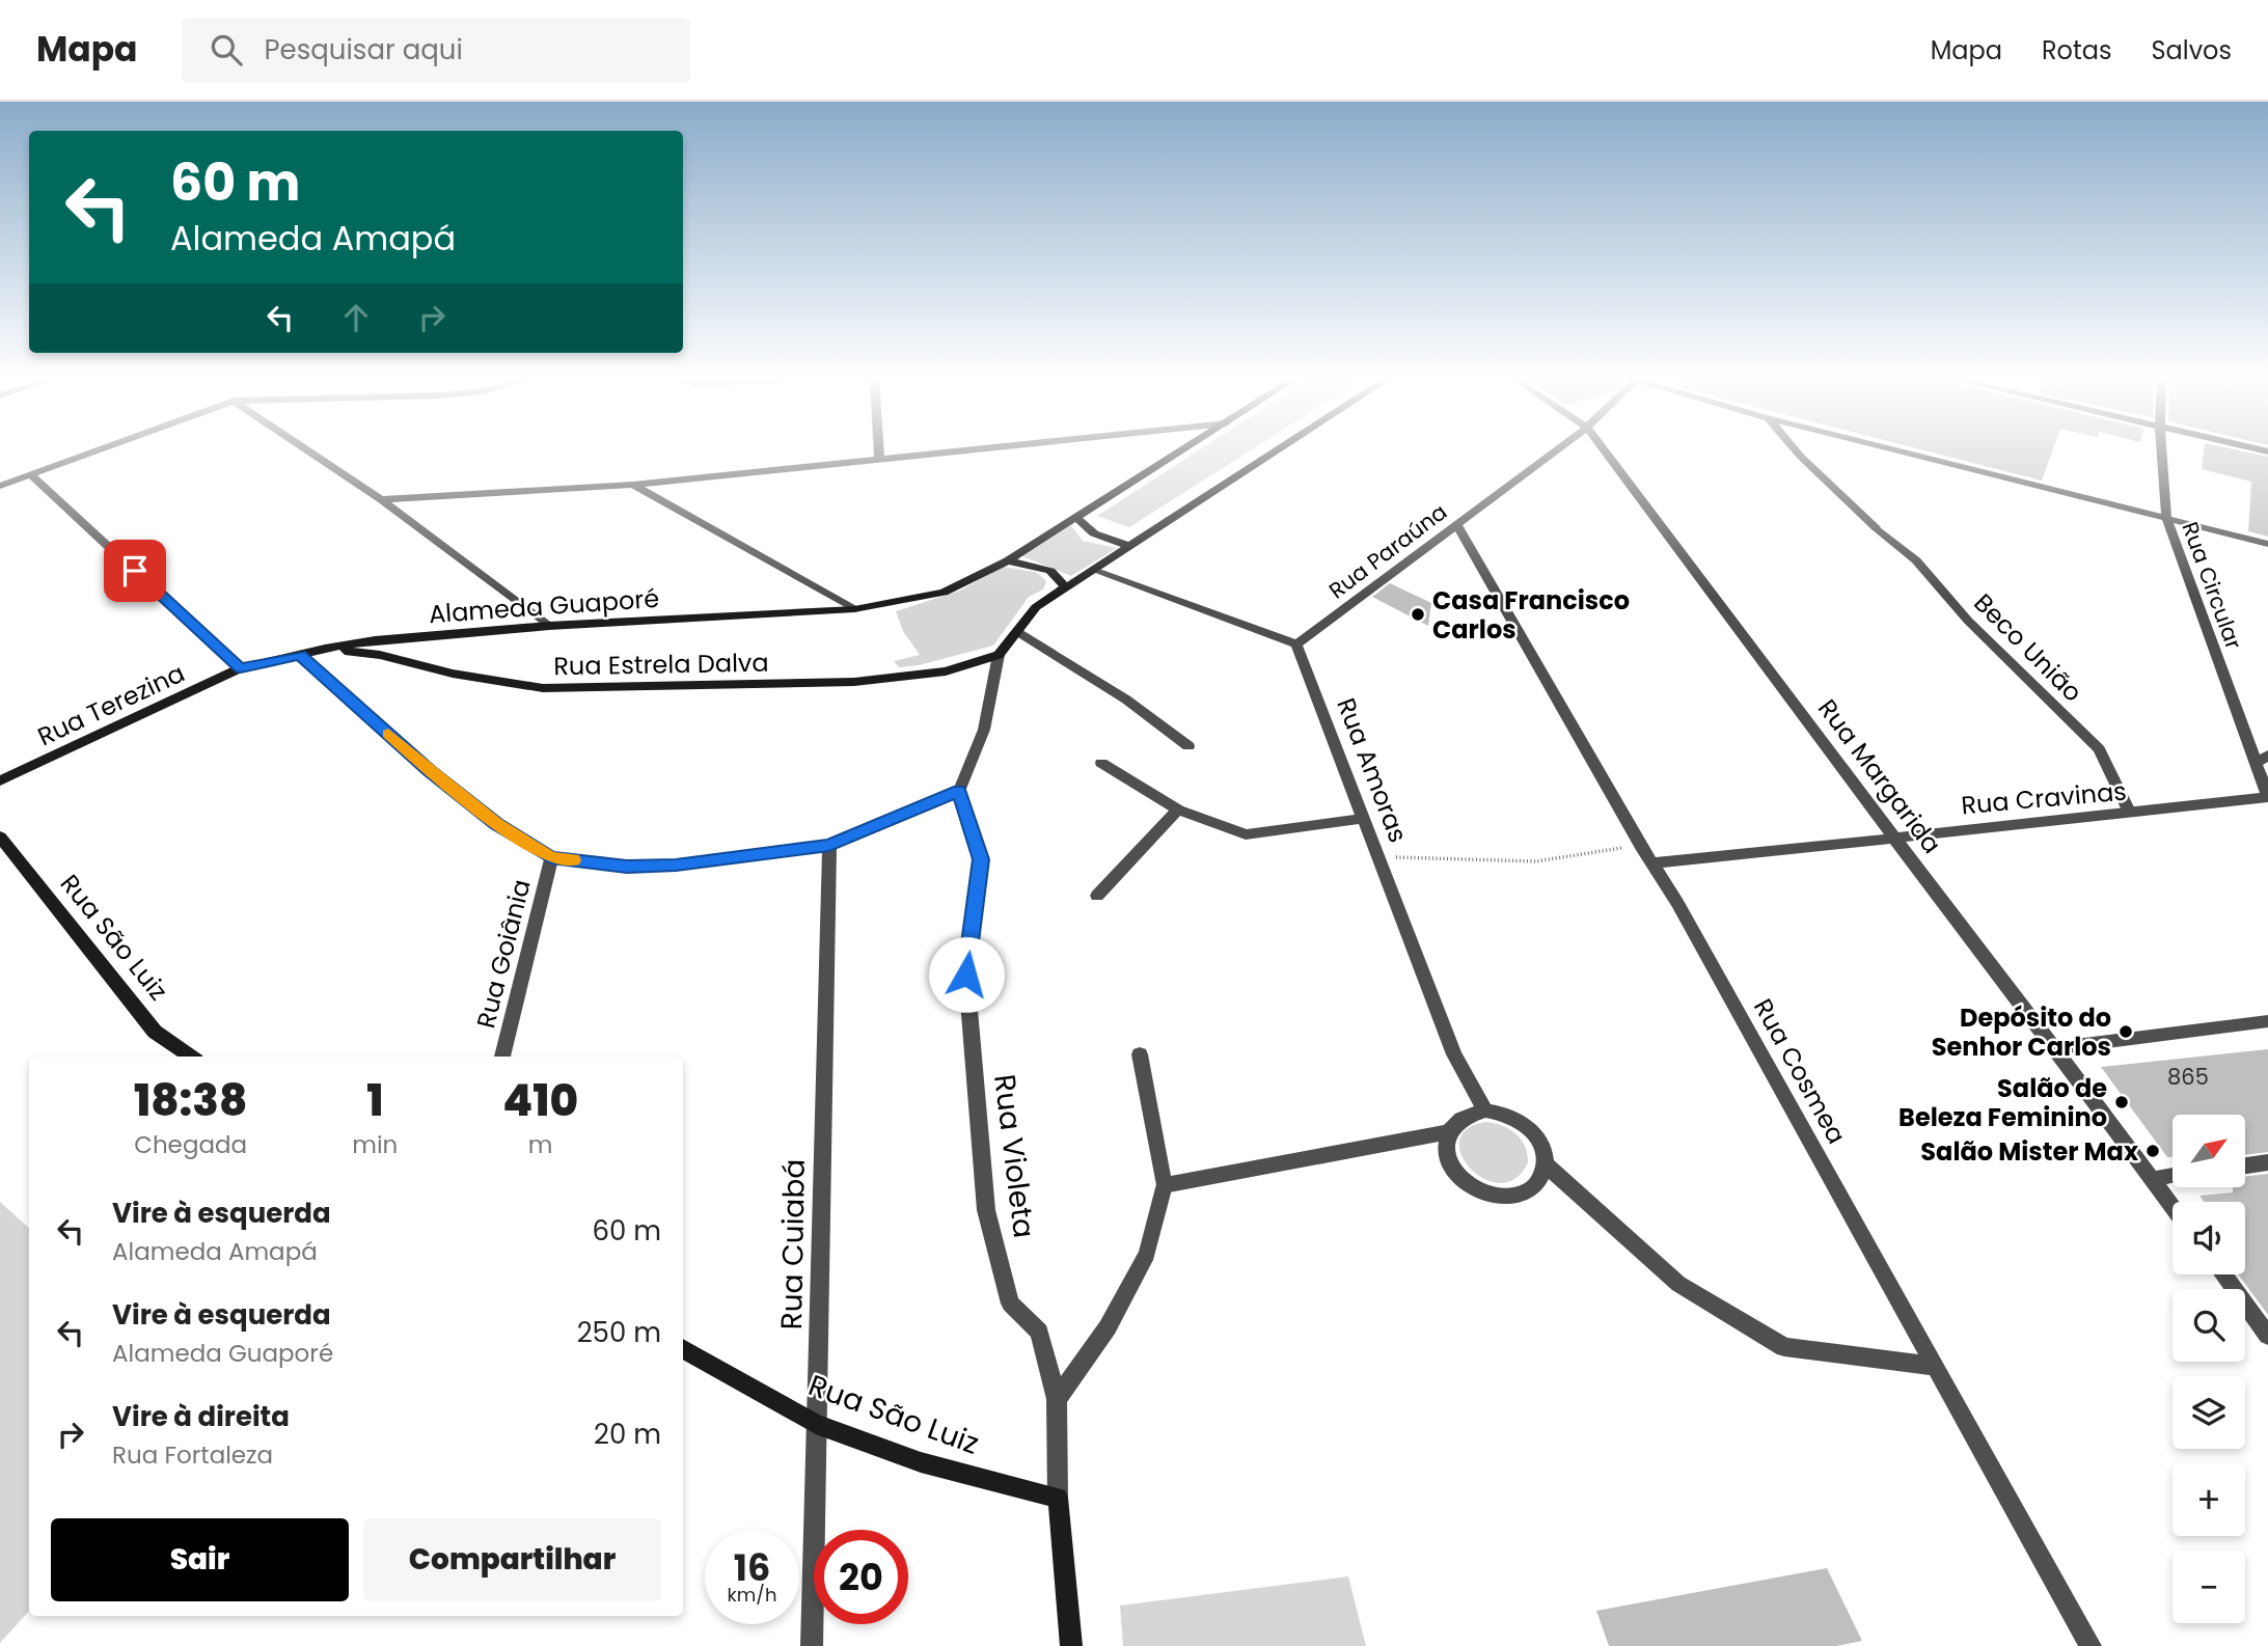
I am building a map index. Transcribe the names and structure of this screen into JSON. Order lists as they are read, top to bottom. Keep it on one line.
{"streets":{"street":["Rua Paraúna","Rua Circular","Alameda Guaporé","Beco União","Rua Estrela Dalva","Rua Terezina","Rua Amoras","Rua Margarida","Rua Cravinas","Rua São Luiz","Rua Goiânia","Rua Cosmea","Rua Violeta","Rua Cuiabá"]},"crossings":[["Rua Paraúna","Rua Amoras"],["Rua Paraúna","Rua Cosmea"],["Rua Circular","Rua Cravinas"],["Alameda Guaporé","Rua Estrela Dalva"],["Alameda Guaporé","Rua Terezina"],["Beco União","Rua Cravinas"],["Rua Margarida","Rua Cravinas"],["Rua Cravinas","Rua Cosmea"],["Rua São Luiz","Rua Violeta"],["Rua São Luiz","Rua Cuiabá"]],"places":["Casa Francisco Carlos","Depósito do Senhor Carlos","Salão de Beleza Feminino","Salão Mister Max"],"house_numbers":["865"],"north":"top right","page":{"header":"Mapa","search":"Pesquisar aqui","nav":["Mapa","Rotas","Salvos"],"turn":["60 m","Alameda Amapá"],"eta":["18:38","Chegada","1","min","410","m"],"map_buttons":["+","−"],"list":[{"name":"Vire à esquerda","note":"Alameda Amapá","value":"60 m"},{"name":"Vire à esquerda","note":"Alameda Guaporé","value":"250 m"},{"name":"Vire à direita","note":"Rua Fortaleza","value":"20 m"}],"buttons":["Sair","Compartilhar"],"speed":"16 km/h","limit":"20"}}
